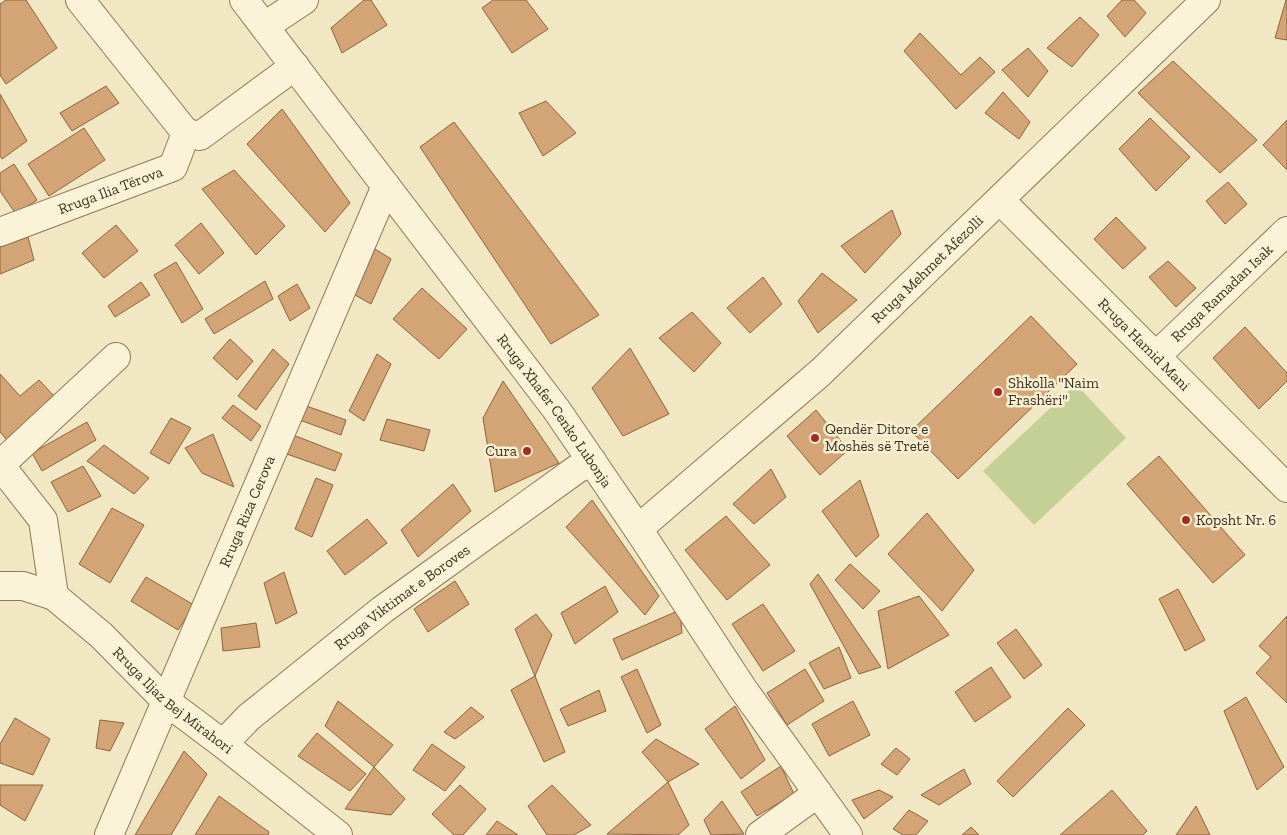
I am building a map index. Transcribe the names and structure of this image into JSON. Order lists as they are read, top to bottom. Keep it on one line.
{"streets":{"street":["Rruga Ilia Tërova","Rruga Mehmet Afezolli","Rruga Ramadan Isak","Rruga Hamid Mani","Rruga Xhafer Cenko Lubonja","Rruga Riza Cerova","Rruga Viktimat e Boroves","Rruga Iljaz Bej Mirahori"]},"crossings":[["Rruga Mehmet Afezolli","Rruga Hamid Mani"],["Rruga Mehmet Afezolli","Rruga Xhafer Cenko Lubonja"],["Rruga Ramadan Isak","Rruga Hamid Mani"],["Rruga Xhafer Cenko Lubonja","Rruga Riza Cerova"],["Rruga Xhafer Cenko Lubonja","Rruga Viktimat e Boroves"],["Rruga Riza Cerova","Rruga Iljaz Bej Mirahori"],["Rruga Viktimat e Boroves","Rruga Iljaz Bej Mirahori"]],"places":["Shkolla \"Naim Frashëri\"","Qendër Ditore e Moshës së Tretë","Cura","Kopsht Nr. 6"]}
